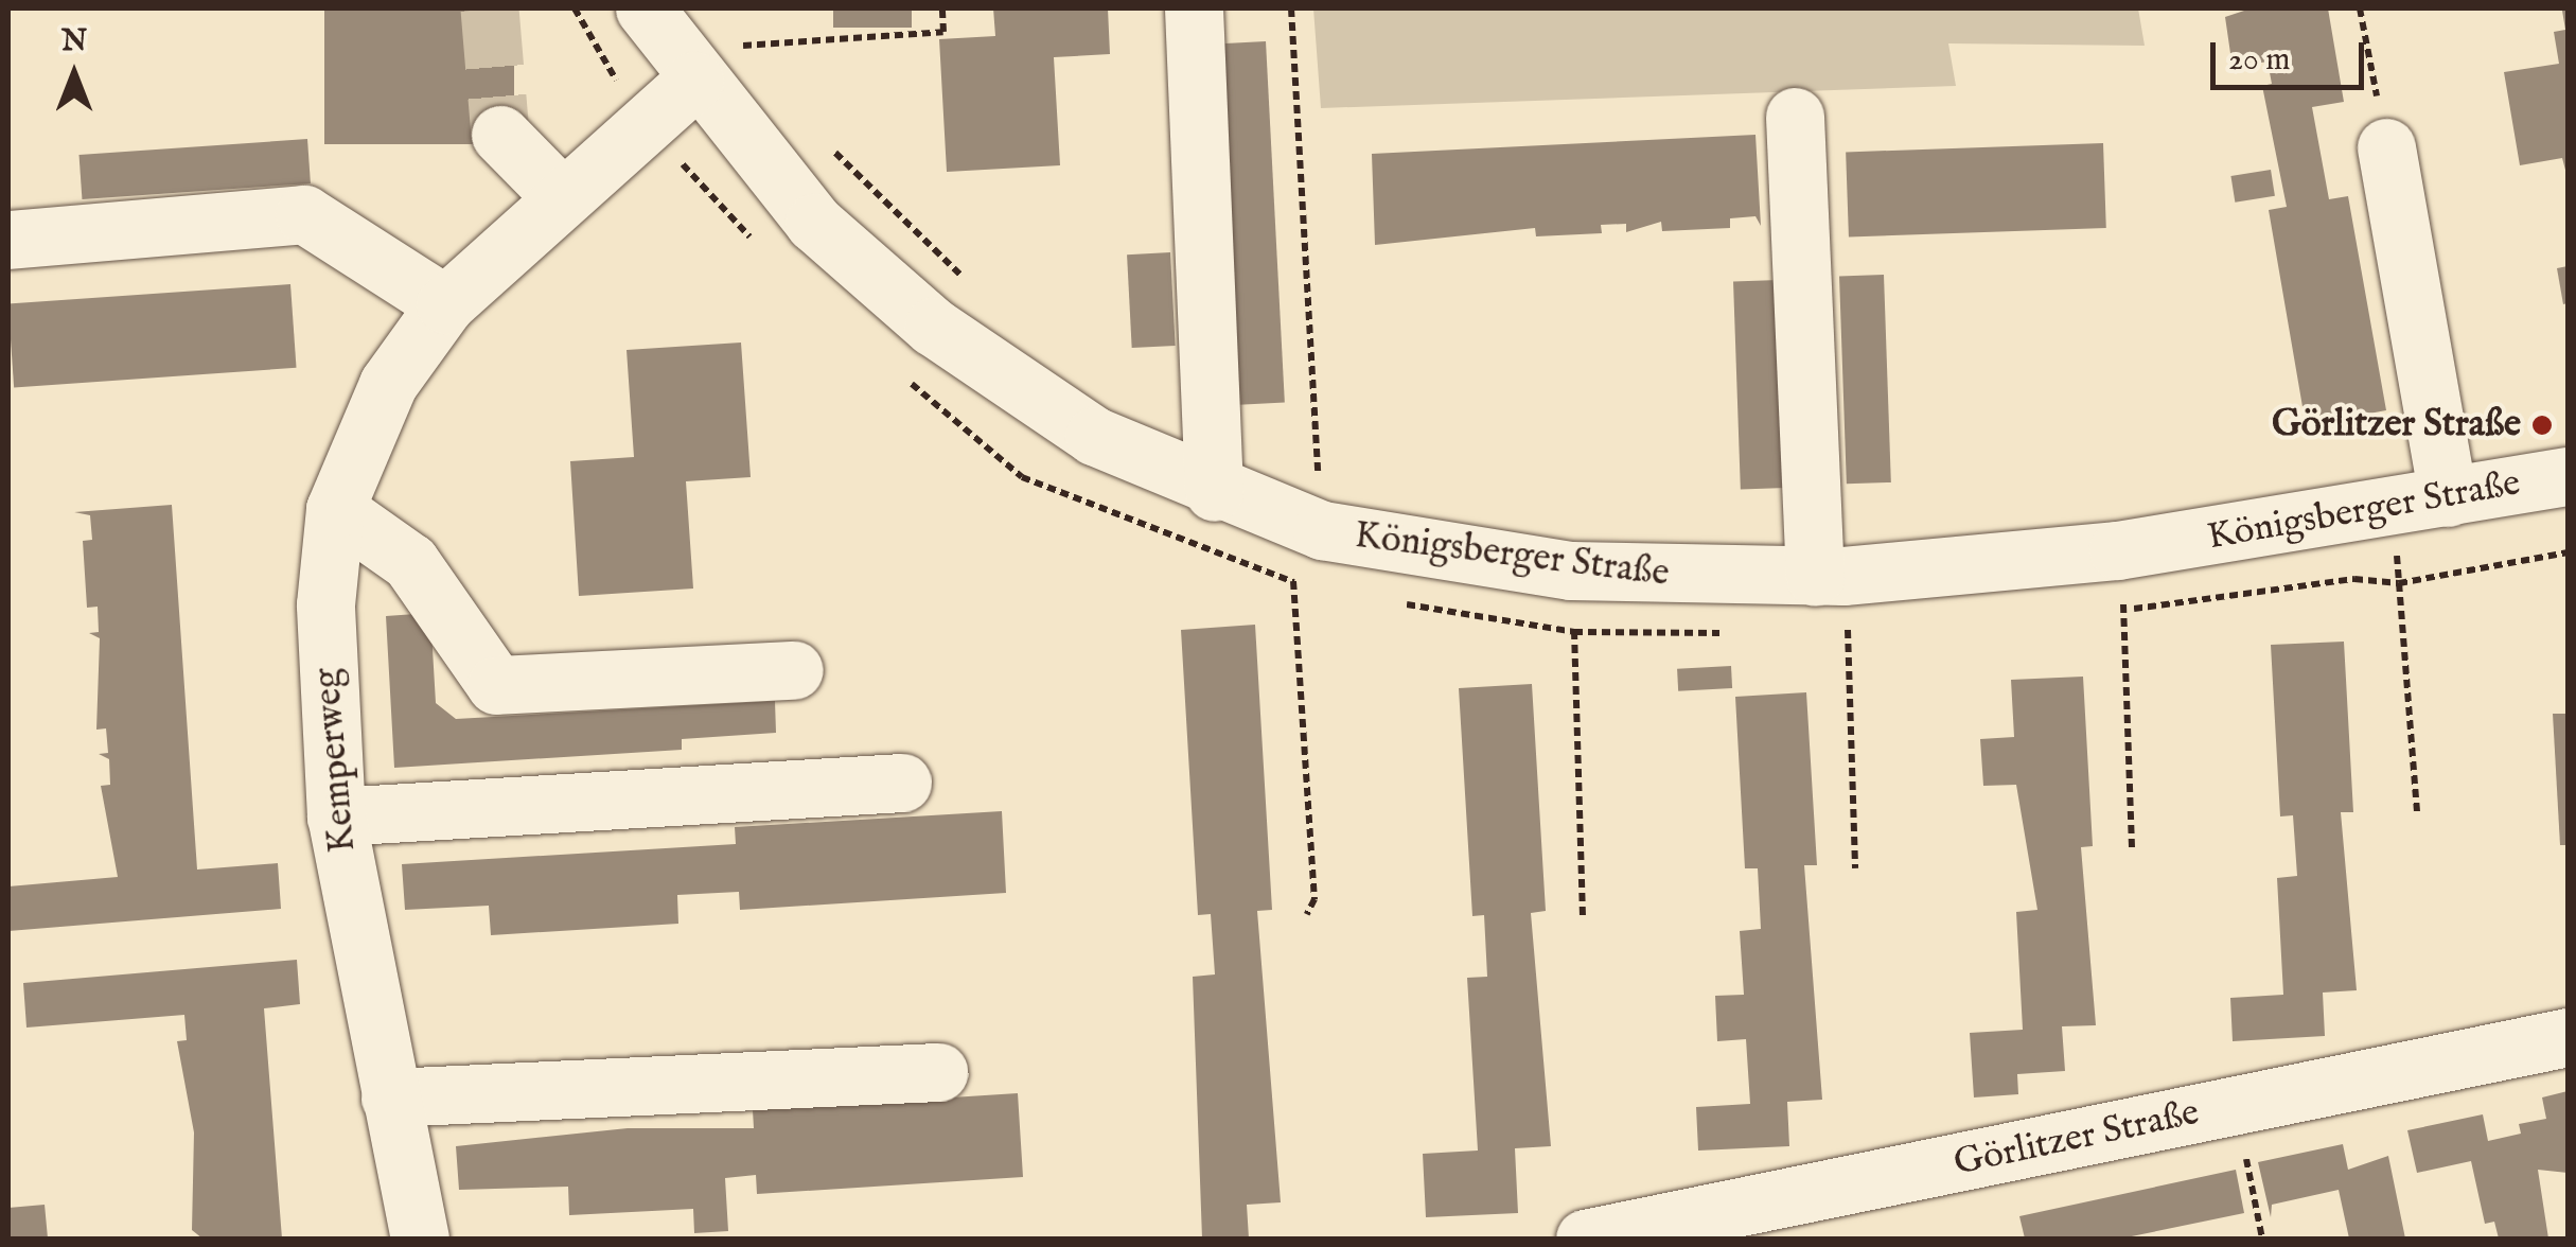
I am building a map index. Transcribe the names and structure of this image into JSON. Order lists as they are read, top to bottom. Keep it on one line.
{"streets":{"street":["Königsberger Straße","Kemperweg","Görlitzer Straße"]},"crossings":[["Königsberger Straße","Kemperweg"]],"places":["Görlitzer Straße"],"scale_bar":"20 m","north":"top"}
